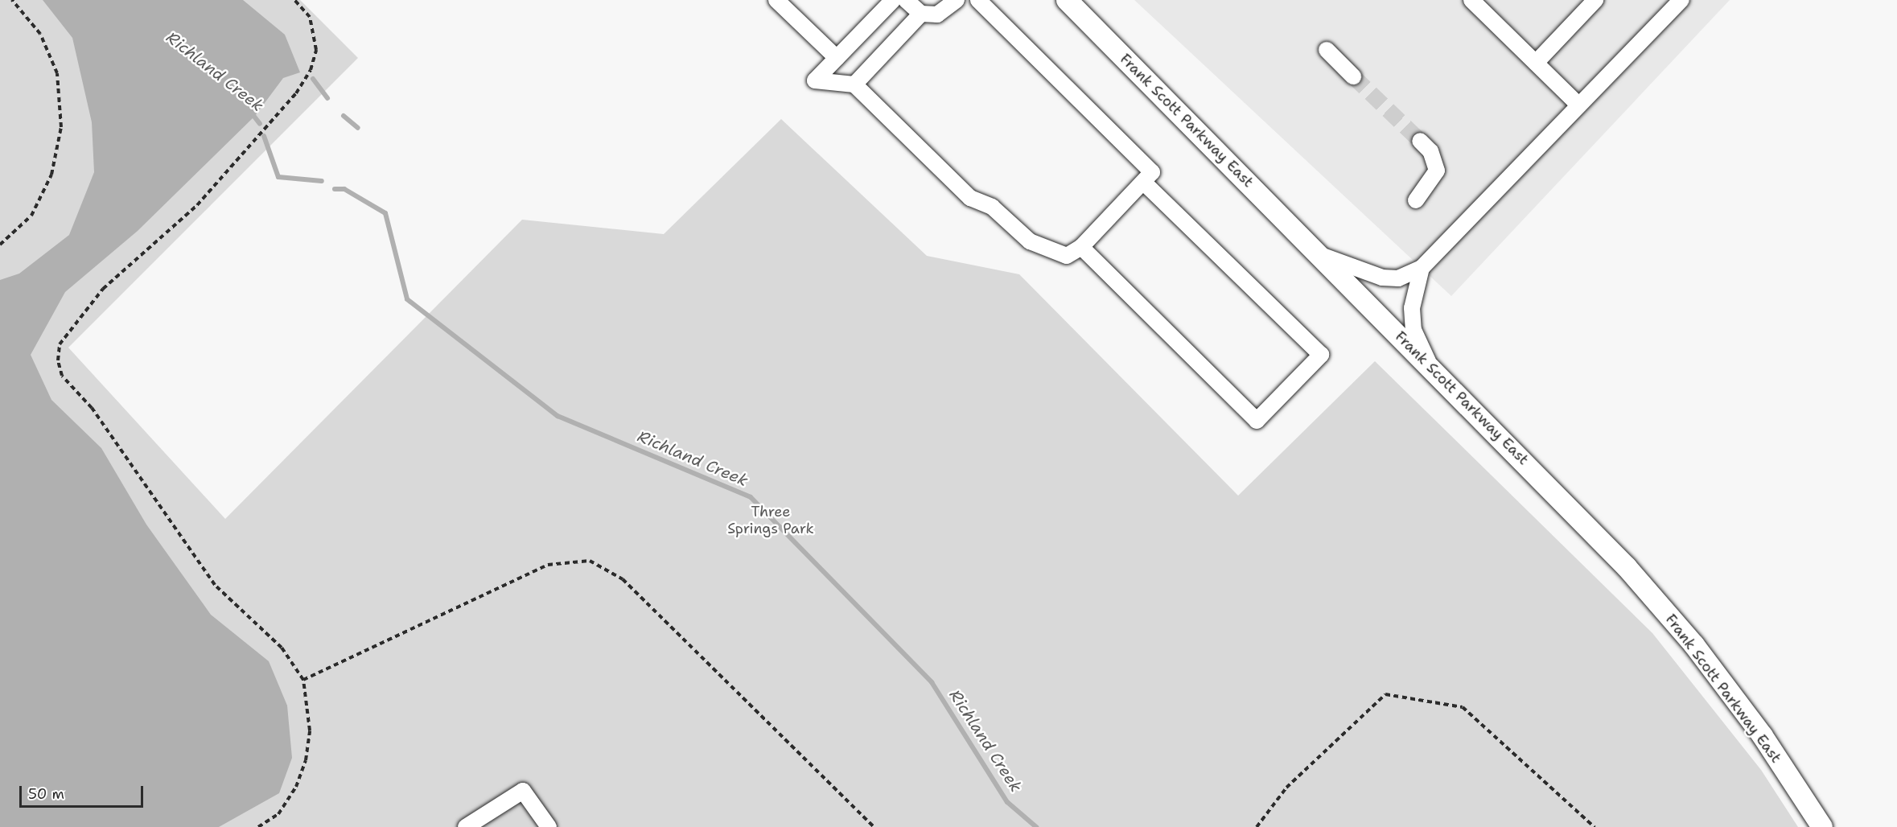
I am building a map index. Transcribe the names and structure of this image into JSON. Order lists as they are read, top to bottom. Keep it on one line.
{"streets":{"main road":["Frank Scott Parkway East"]},"water":["Richland Creek"],"parks":["Three Springs Park"],"scale_bar":"50 m"}
